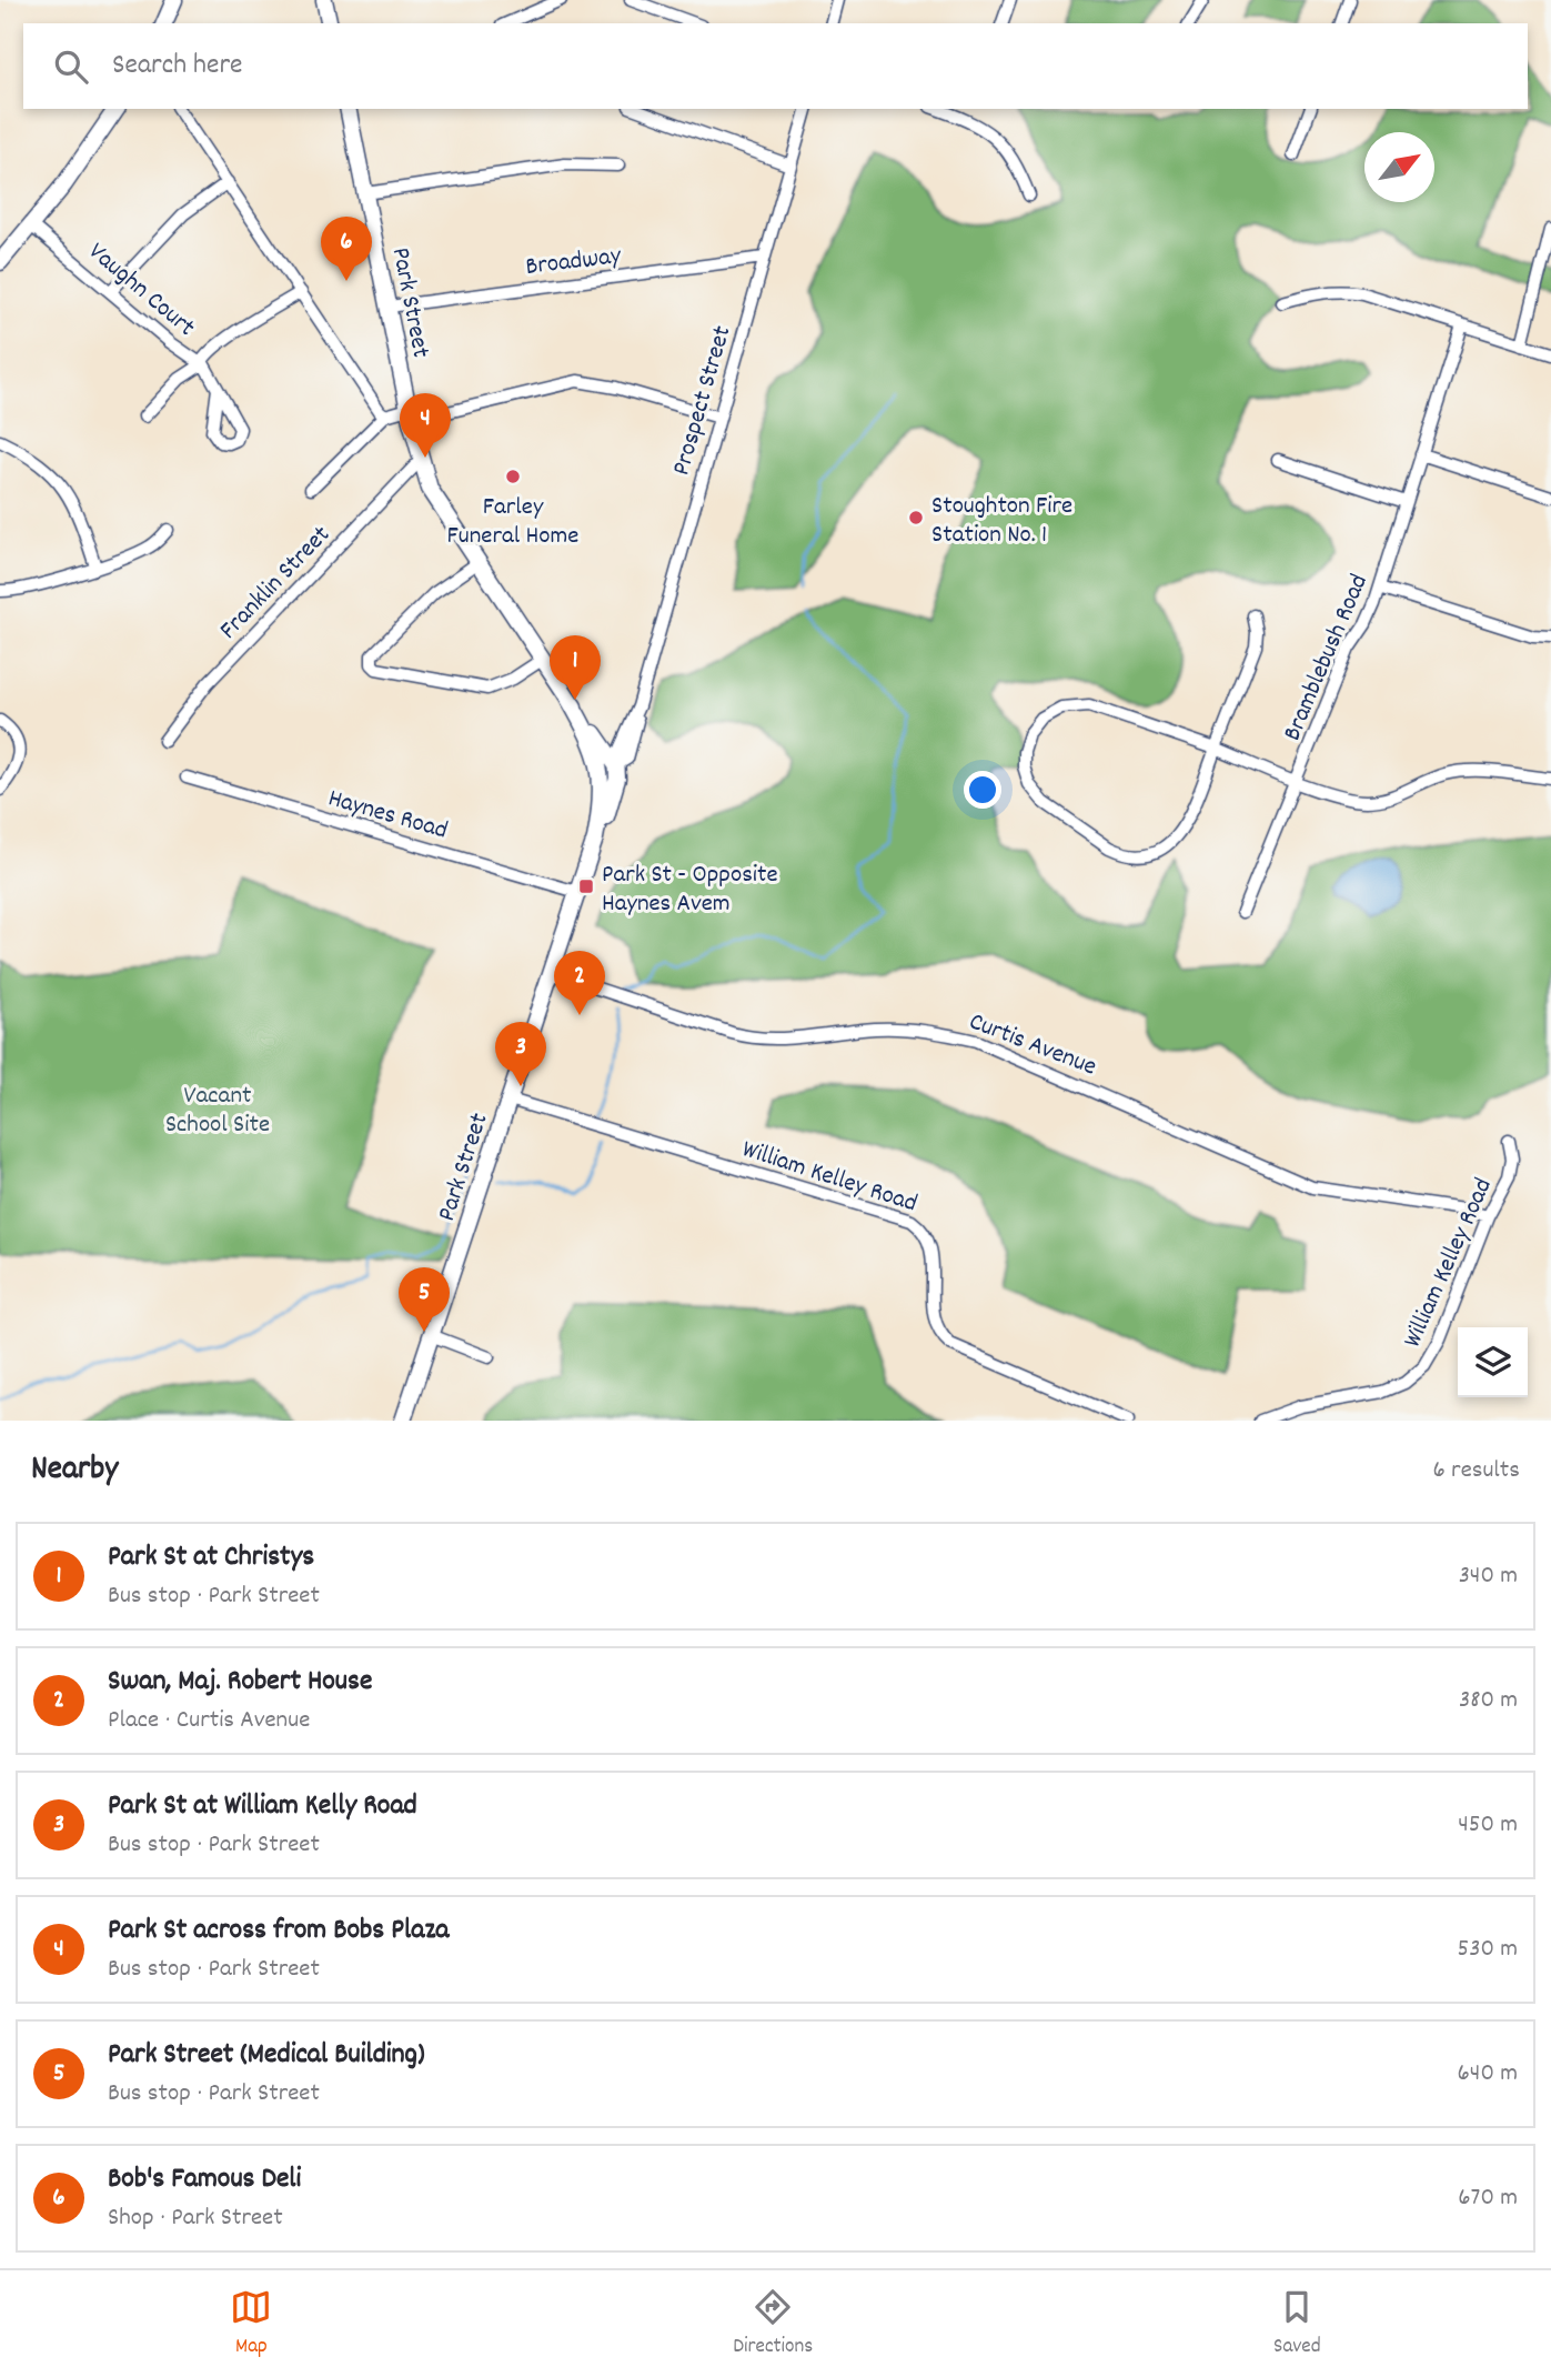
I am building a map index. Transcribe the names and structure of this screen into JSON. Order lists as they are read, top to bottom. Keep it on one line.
{"streets":{"main road":["Park Street"],"street":["Broadway","Vaughn Court","Prospect Street","Franklin Street","Bramblebush Road","Haynes Road","Curtis Avenue","William Kelley Road"]},"crossings":[["Broadway","Park Street"],["Broadway","Prospect Street"],["Park Street","Prospect Street"],["Park Street","Franklin Street"],["Park Street","Haynes Road"],["Park Street","Curtis Avenue"],["Park Street","William Kelley Road"],["Curtis Avenue","William Kelley Road"]],"parks":["Vacant School Site"],"places":{"other":["Farley Funeral Home","Stoughton Fire Station No. 1"],"transit":["Park St - Opposite Haynes Avem"]},"north":"top right","page":{"search":"Search here","pins":["6","4","1","2","3","5"],"heading":["Nearby","6 results"],"list":[{"mark":"1","name":"Park St at Christys","note":"Bus stop · Park Street","value":"340 m"},{"mark":"2","name":"Swan, Maj. Robert House","note":"Place · Curtis Avenue","value":"380 m"},{"mark":"3","name":"Park St at William Kelly Road","note":"Bus stop · Park Street","value":"450 m"},{"mark":"4","name":"Park St across from Bobs Plaza","note":"Bus stop · Park Street","value":"530 m"},{"mark":"5","name":"Park Street (Medical Building)","note":"Bus stop · Park Street","value":"640 m"},{"mark":"6","name":"Bob's Famous Deli","note":"Shop · Park Street","value":"670 m"}],"nav":["Map","Directions","Saved"]}}
